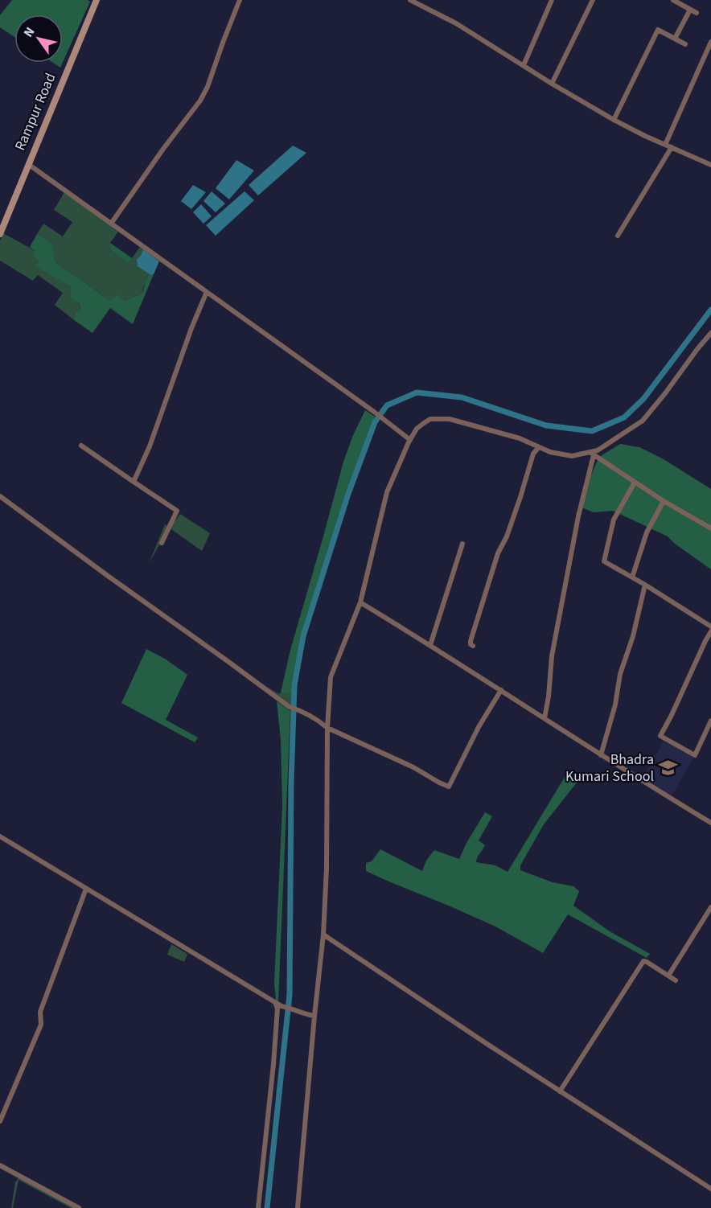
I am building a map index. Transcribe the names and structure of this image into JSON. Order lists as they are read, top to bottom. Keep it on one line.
{"streets":{"main road":["Rampur Road"]},"places":{"school or university":["Bhadra Kumari School"]},"north":"top left"}
